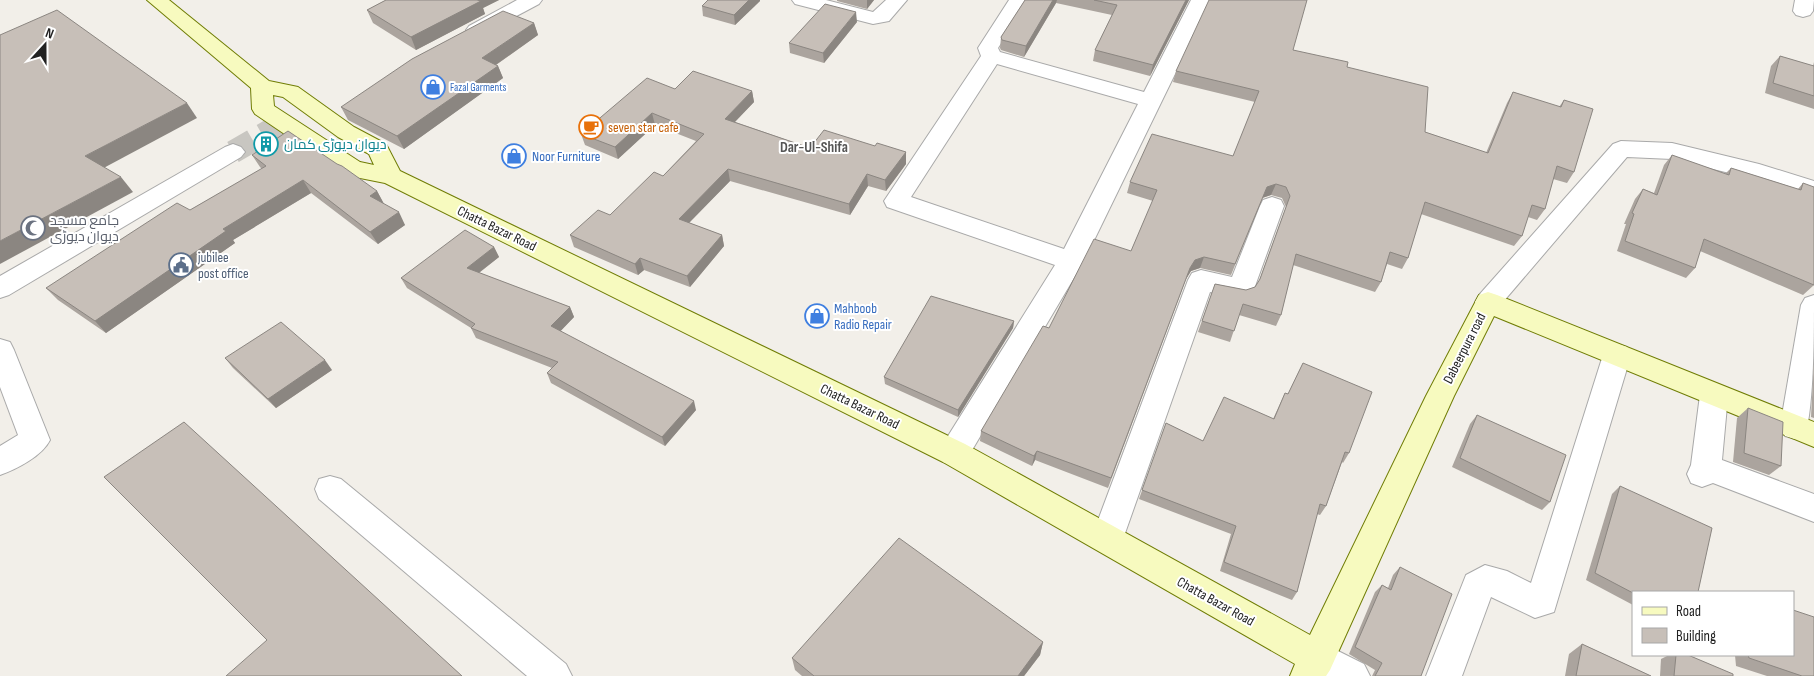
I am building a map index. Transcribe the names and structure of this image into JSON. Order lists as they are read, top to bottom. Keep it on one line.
{"streets":{"street":["Chatta Bazar Road","Dabeerpura road"]},"crossings":[["Chatta Bazar Road","Dabeerpura road"]],"districts":["Dar-Ul-Shifa"],"places":{"shop":["Fazal Garments","Noor Furniture","Mahboob Radio Repair"],"cafe":["seven star cafe"],"building":["دیوان دیوڑی کمان"],"mosque":["جامع مسجد دیوان دیوڑی"],"public building":["jubilee post office"]},"legend":["Road","Building"],"north":"top"}
